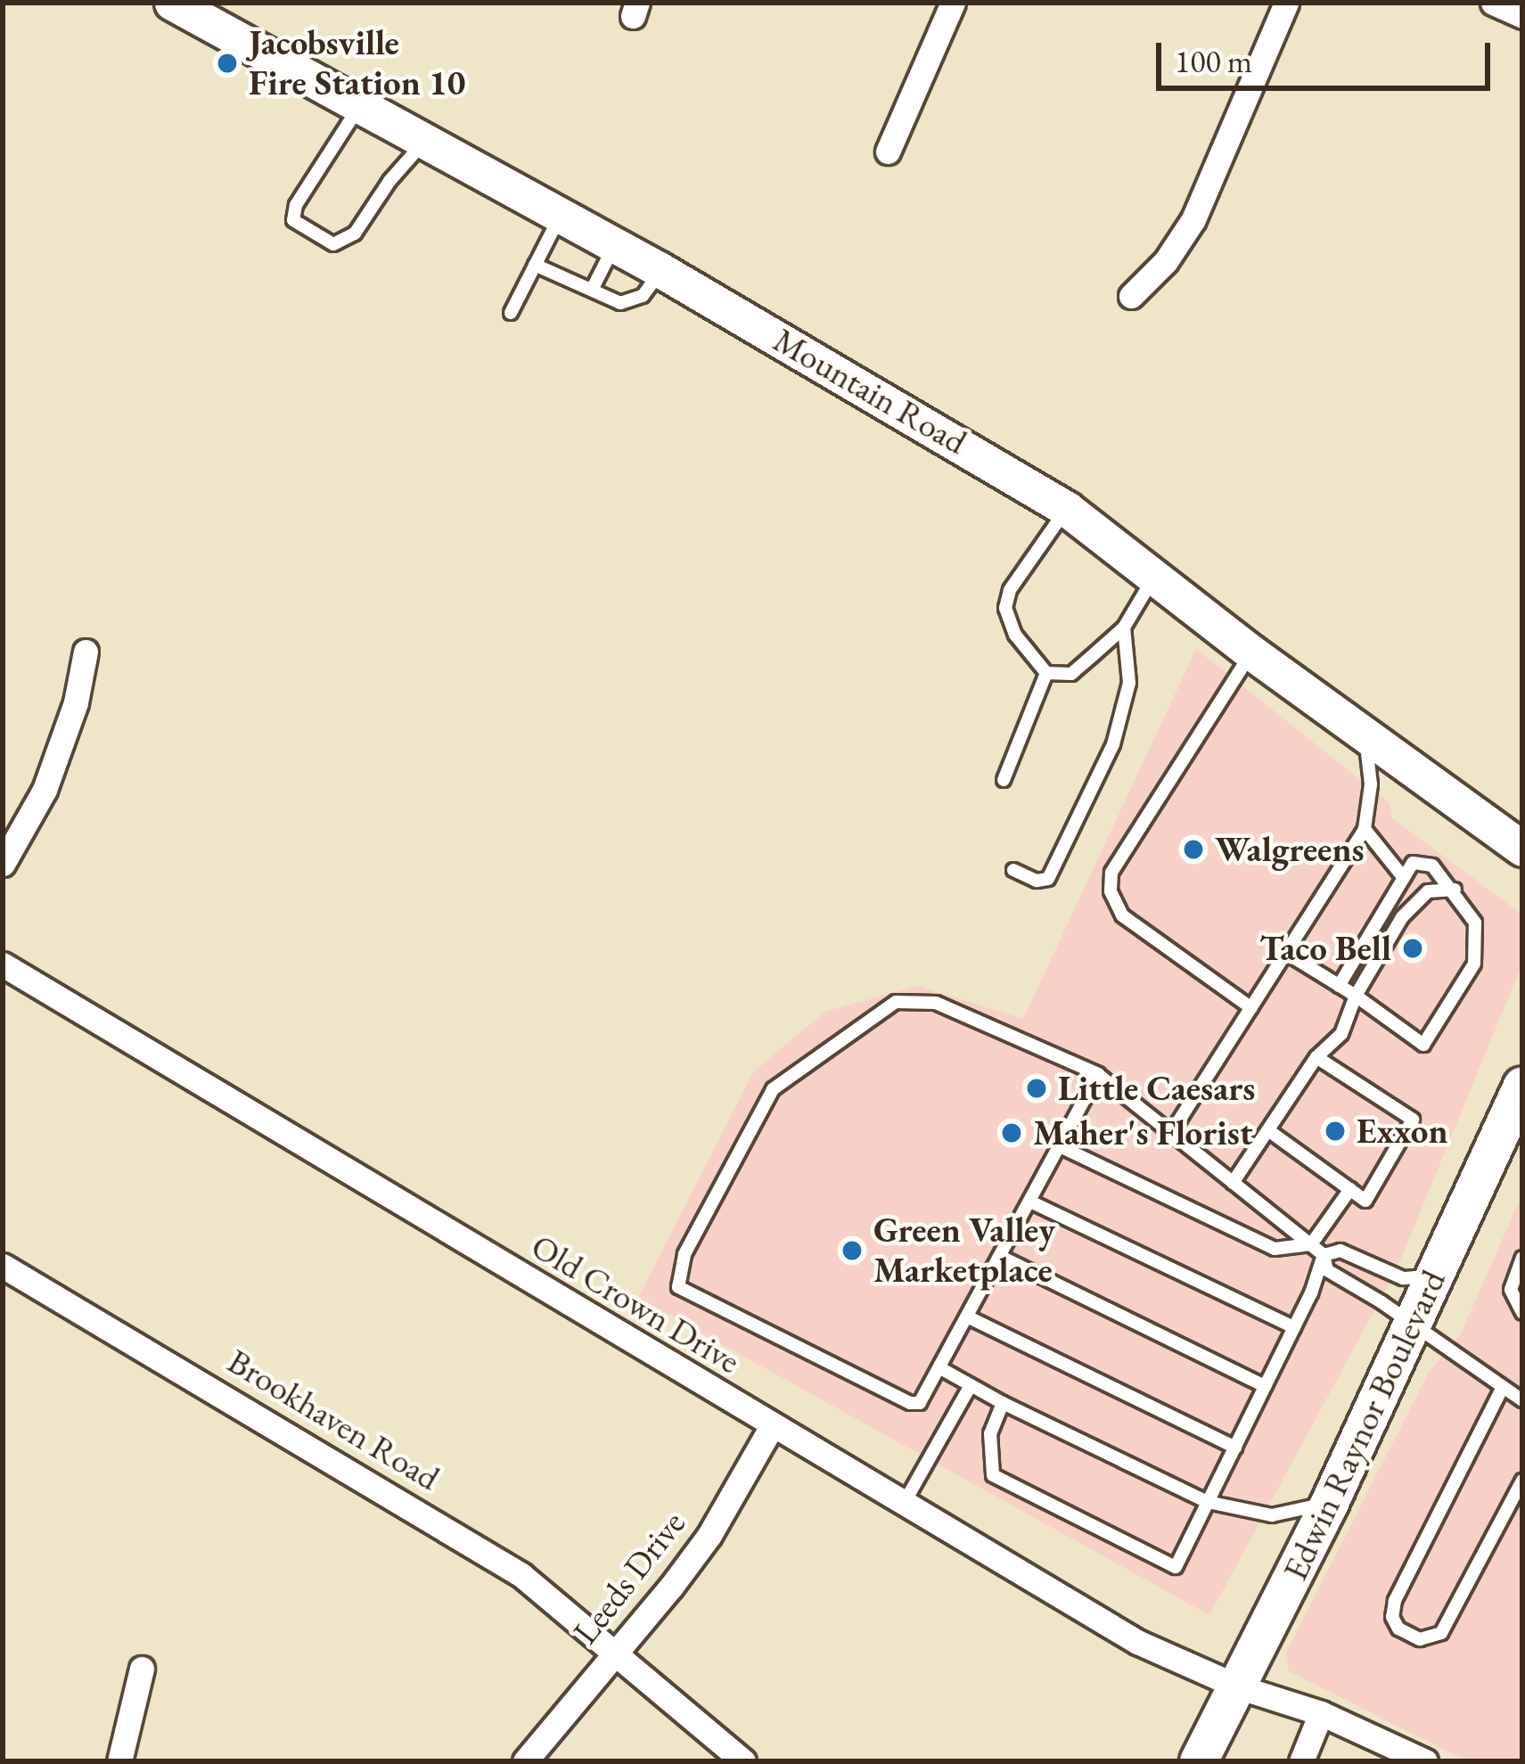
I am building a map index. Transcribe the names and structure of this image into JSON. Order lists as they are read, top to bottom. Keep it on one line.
{"streets":{"main road":["Mountain Road","Edwin Raynor Boulevard"],"street":["Old Crown Drive","Brookhaven Road","Leeds Drive"]},"crossings":[["Old Crown Drive","Edwin Raynor Boulevard"],["Old Crown Drive","Leeds Drive"],["Brookhaven Road","Leeds Drive"]],"places":["Jacobsville Fire Station 10","Walgreens","Taco Bell","Little Caesars","Exxon","Maher's Florist","Green Valley Marketplace"],"scale_bar":"100 m"}
